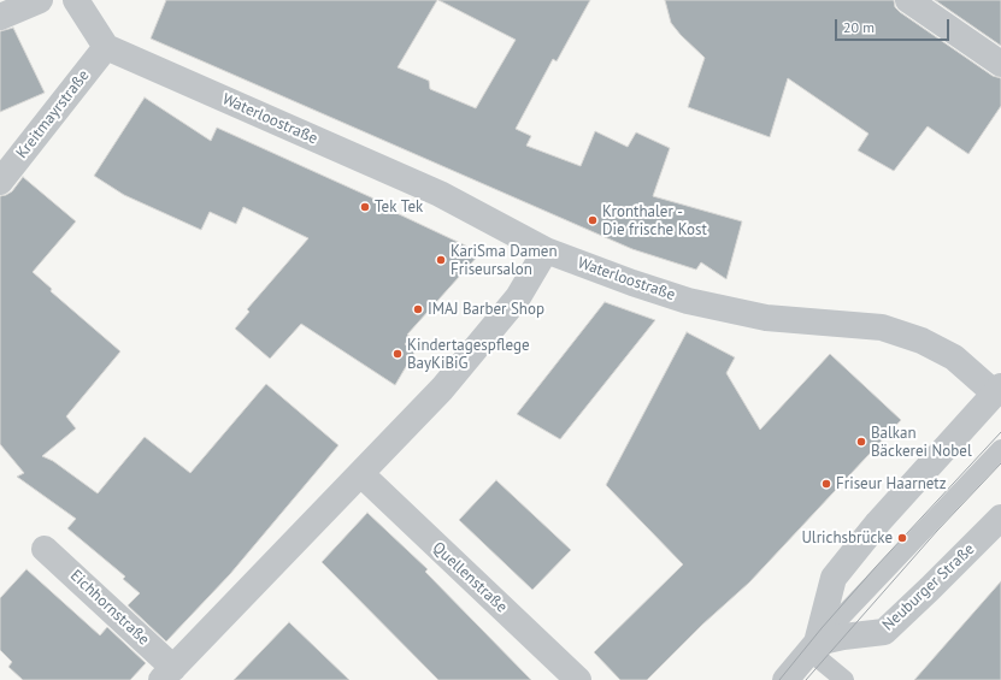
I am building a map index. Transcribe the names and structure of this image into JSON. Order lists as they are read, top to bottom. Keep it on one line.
{"streets":{"street":["Kreitmayrstraße","Waterloostraße","Quellenstraße","Neuburger Straße","Eichhornstraße"]},"crossings":[["Kreitmayrstraße","Waterloostraße"]],"places":["Tek Tek","Kronthaler - Die frische Kost","KariSma Damen Friseursalon","IMAJ Barber Shop","Kindertagespflege BayKiBiG","Balkan Bäckerei Nobel","Friseur Haarnetz","Ulrichsbrücke"],"scale_bar":"20 m"}
